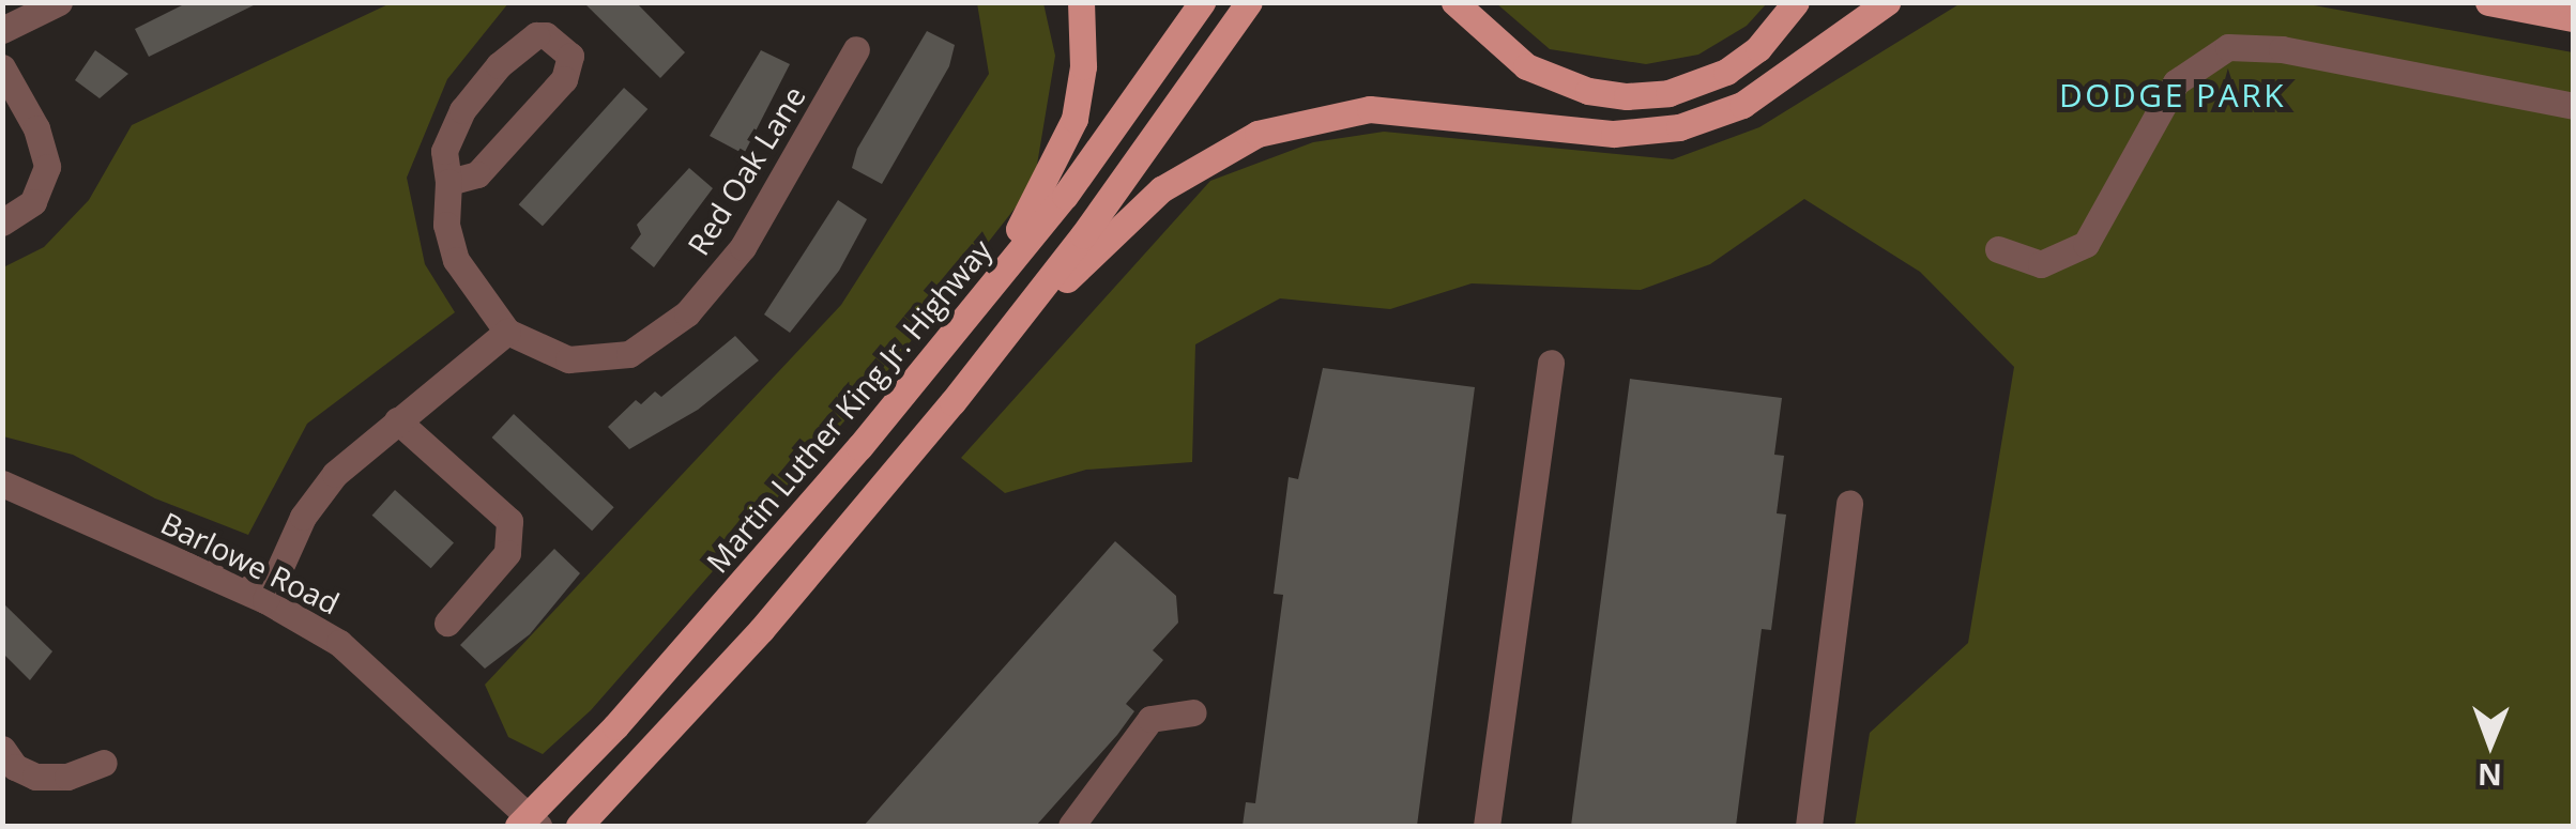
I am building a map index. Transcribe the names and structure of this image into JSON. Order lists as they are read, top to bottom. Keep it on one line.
{"streets":{"main road":["Martin Luther King Jr. Highway"],"street":["Red Oak Lane","Barlowe Road"]},"crossings":[["Martin Luther King Jr. Highway","Barlowe Road"]],"districts":["DODGE PARK"],"north":"bottom"}
